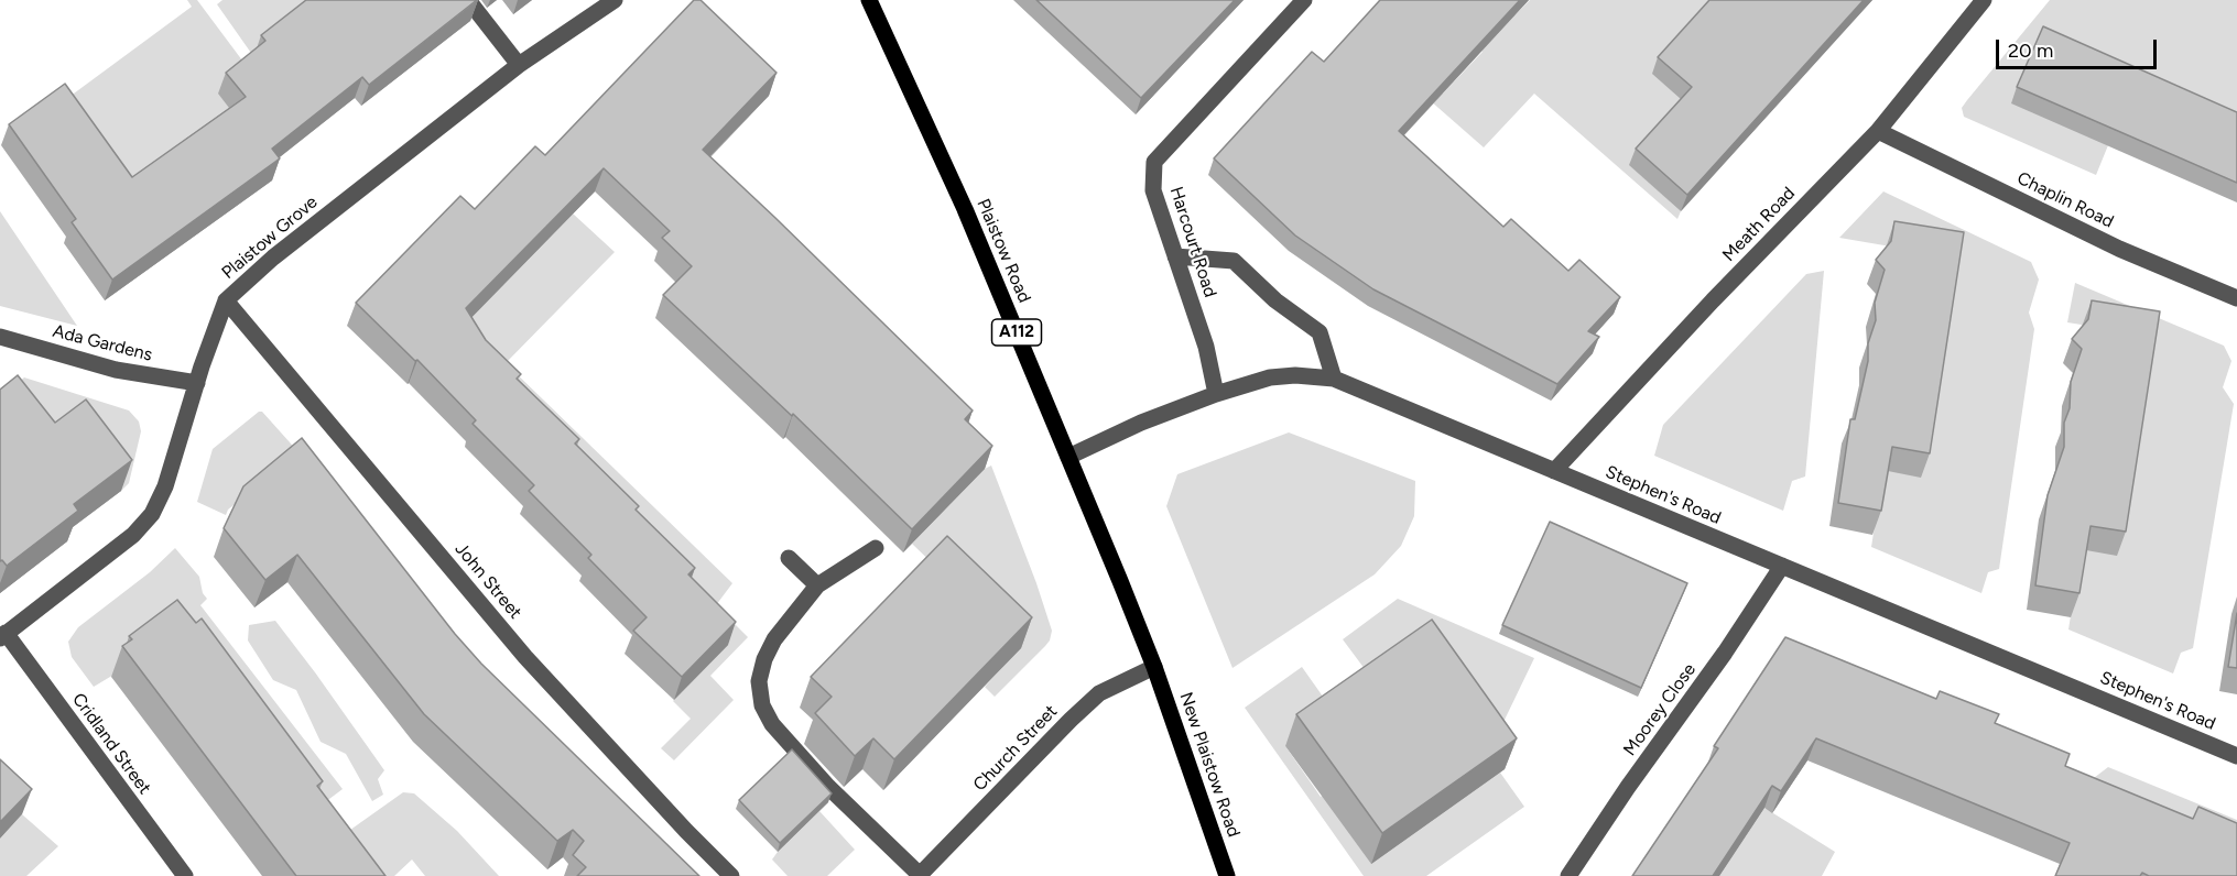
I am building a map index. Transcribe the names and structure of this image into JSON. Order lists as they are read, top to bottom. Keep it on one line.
{"streets":{"main road":["Plaistow Road","A112","New Plaistow Road"],"street":["Chaplin Road","Meath Road","Plaistow Grove","Harcourt Road","Ada Gardens","Stephen's Road","John Street","Moorey Close","Cridland Street","Church Street"]},"crossings":[["Chaplin Road","Meath Road"],["Meath Road","Stephen's Road"],["Plaistow Grove","Ada Gardens"],["Plaistow Grove","John Street"],["Plaistow Grove","Cridland Street"],["Harcourt Road","Stephen's Road"],["Plaistow Road","Stephen's Road"],["Plaistow Road","Church Street"],["Plaistow Road","New Plaistow Road"],["Stephen's Road","Moorey Close"],["Church Street","New Plaistow Road"]],"scale_bar":"20 m"}
